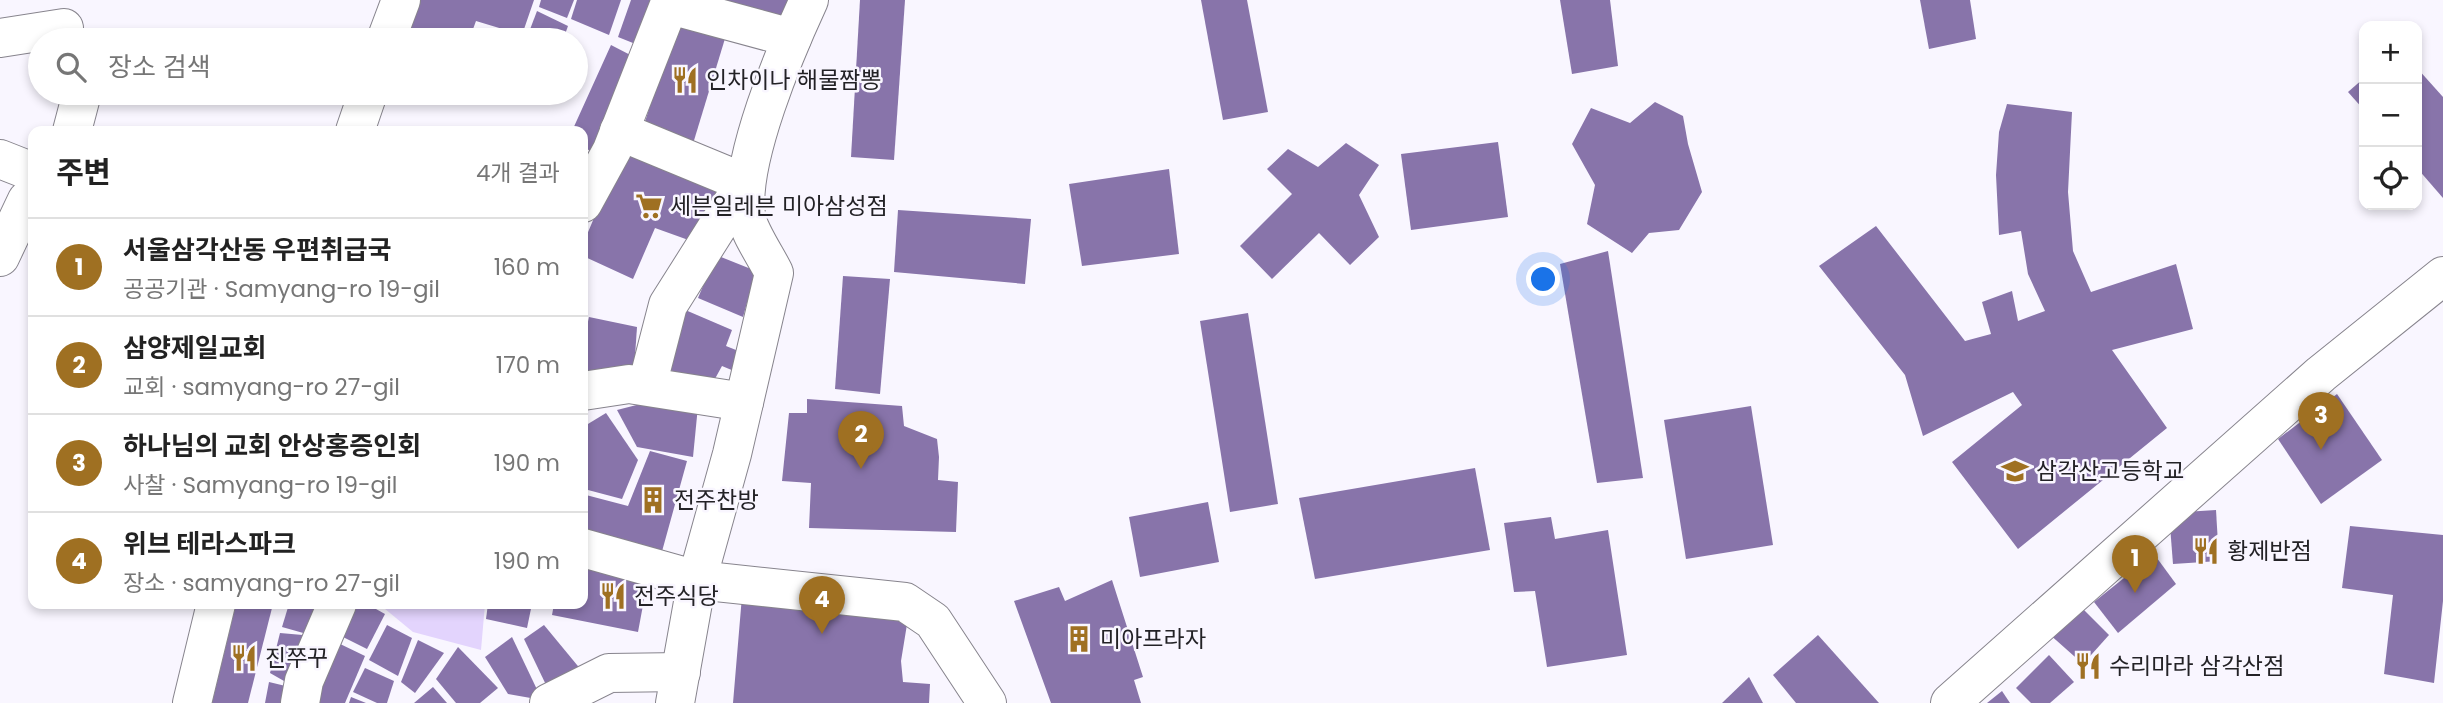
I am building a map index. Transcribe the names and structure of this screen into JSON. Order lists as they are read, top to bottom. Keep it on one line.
{"places":{"restaurant":["인차이나 해물짬뽕","황제반점","전주식당","진쭈꾸","수리마라 삼각산점"],"supermarket":["세븐일레븐 미아삼성점"],"school or university":["삼각산고등학교"],"building":["전주찬방","미아프라자"]},"page":{"map_buttons":["+","−"],"search":"장소 검색","heading":["주변","4개 결과"],"list":[{"mark":"1","name":"서울삼각산동 우편취급국","note":"공공기관 · Samyang-ro 19-gil","value":"160 m"},{"mark":"2","name":"삼양제일교회","note":"교회 · samyang-ro 27-gil","value":"170 m"},{"mark":"3","name":"하나님의 교회 안상홍증인회","note":"사찰 · Samyang-ro 19-gil","value":"190 m"},{"mark":"4","name":"위브 테라스파크","note":"장소 · samyang-ro 27-gil","value":"190 m"}],"pins":["3","2","1","4"]}}
